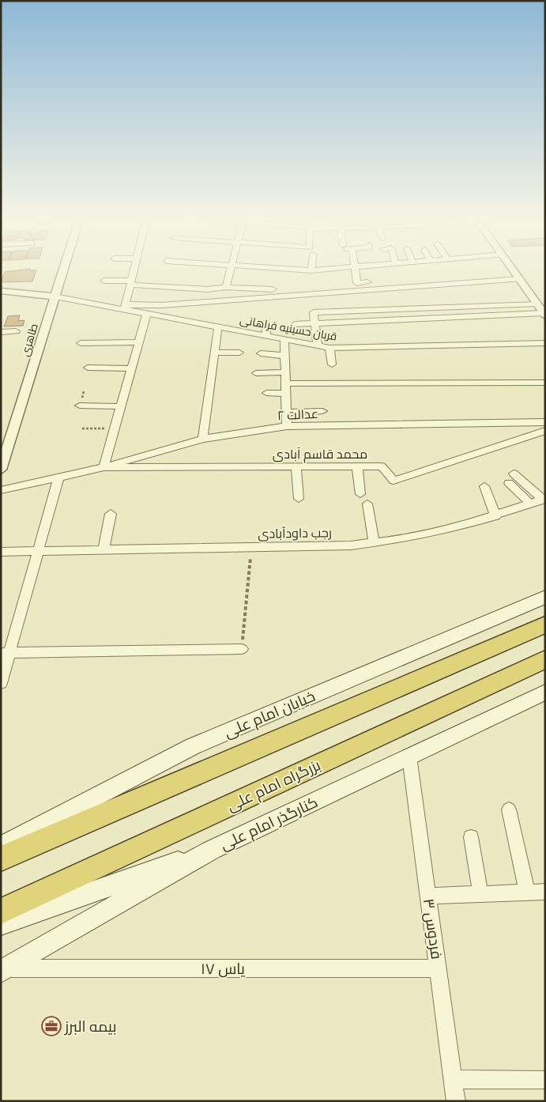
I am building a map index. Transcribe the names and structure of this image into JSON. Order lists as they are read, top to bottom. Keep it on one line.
{"streets":{"highway":["بزرگراه امام علی"],"main road":["خیابان امام علی","کنارگذر امام علی"],"street":["قربان حسینیه فراهانی","طاهری","عدالت ۲","محمد قاسم آبادی","رجب داودآبادی","فردوس ۳","یاس ۱۷"]},"crossings":[["قربان حسینیه فراهانی","طاهری"],["عدالت ۲","محمد قاسم آبادی"],["کنارگذر امام علی","فردوس ۳"],["کنارگذر امام علی","یاس ۱۷"],["فردوس ۳","یاس ۱۷"]],"places":{"office":["بیمه البرز"]}}
